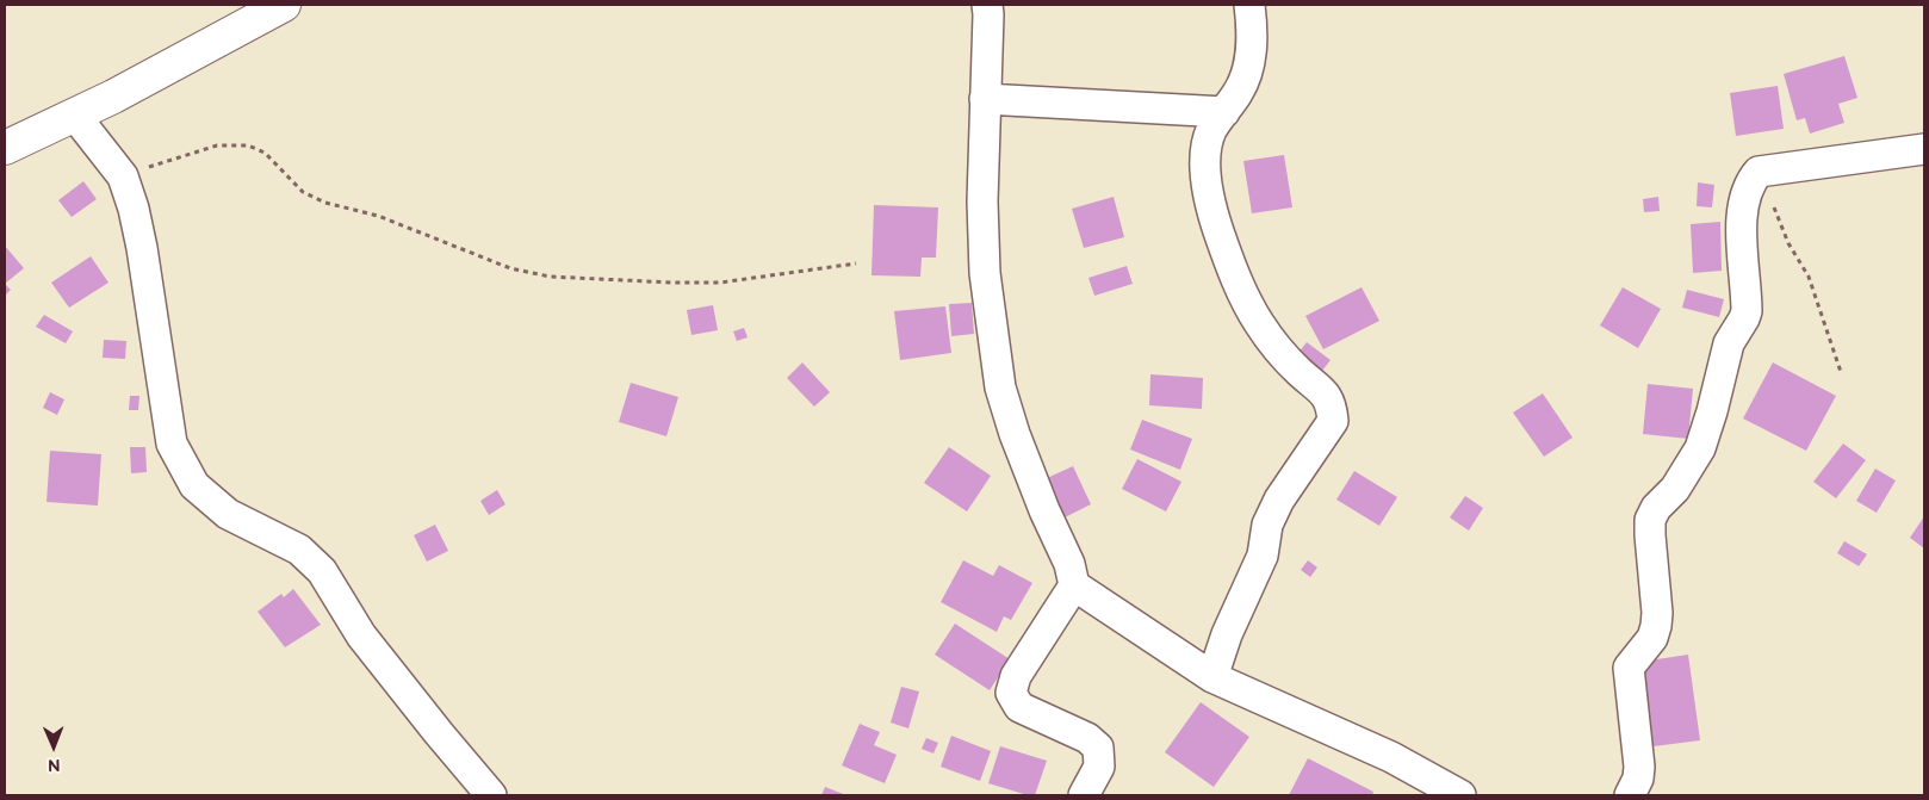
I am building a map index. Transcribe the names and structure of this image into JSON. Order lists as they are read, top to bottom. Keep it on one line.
{"north":"bottom"}
